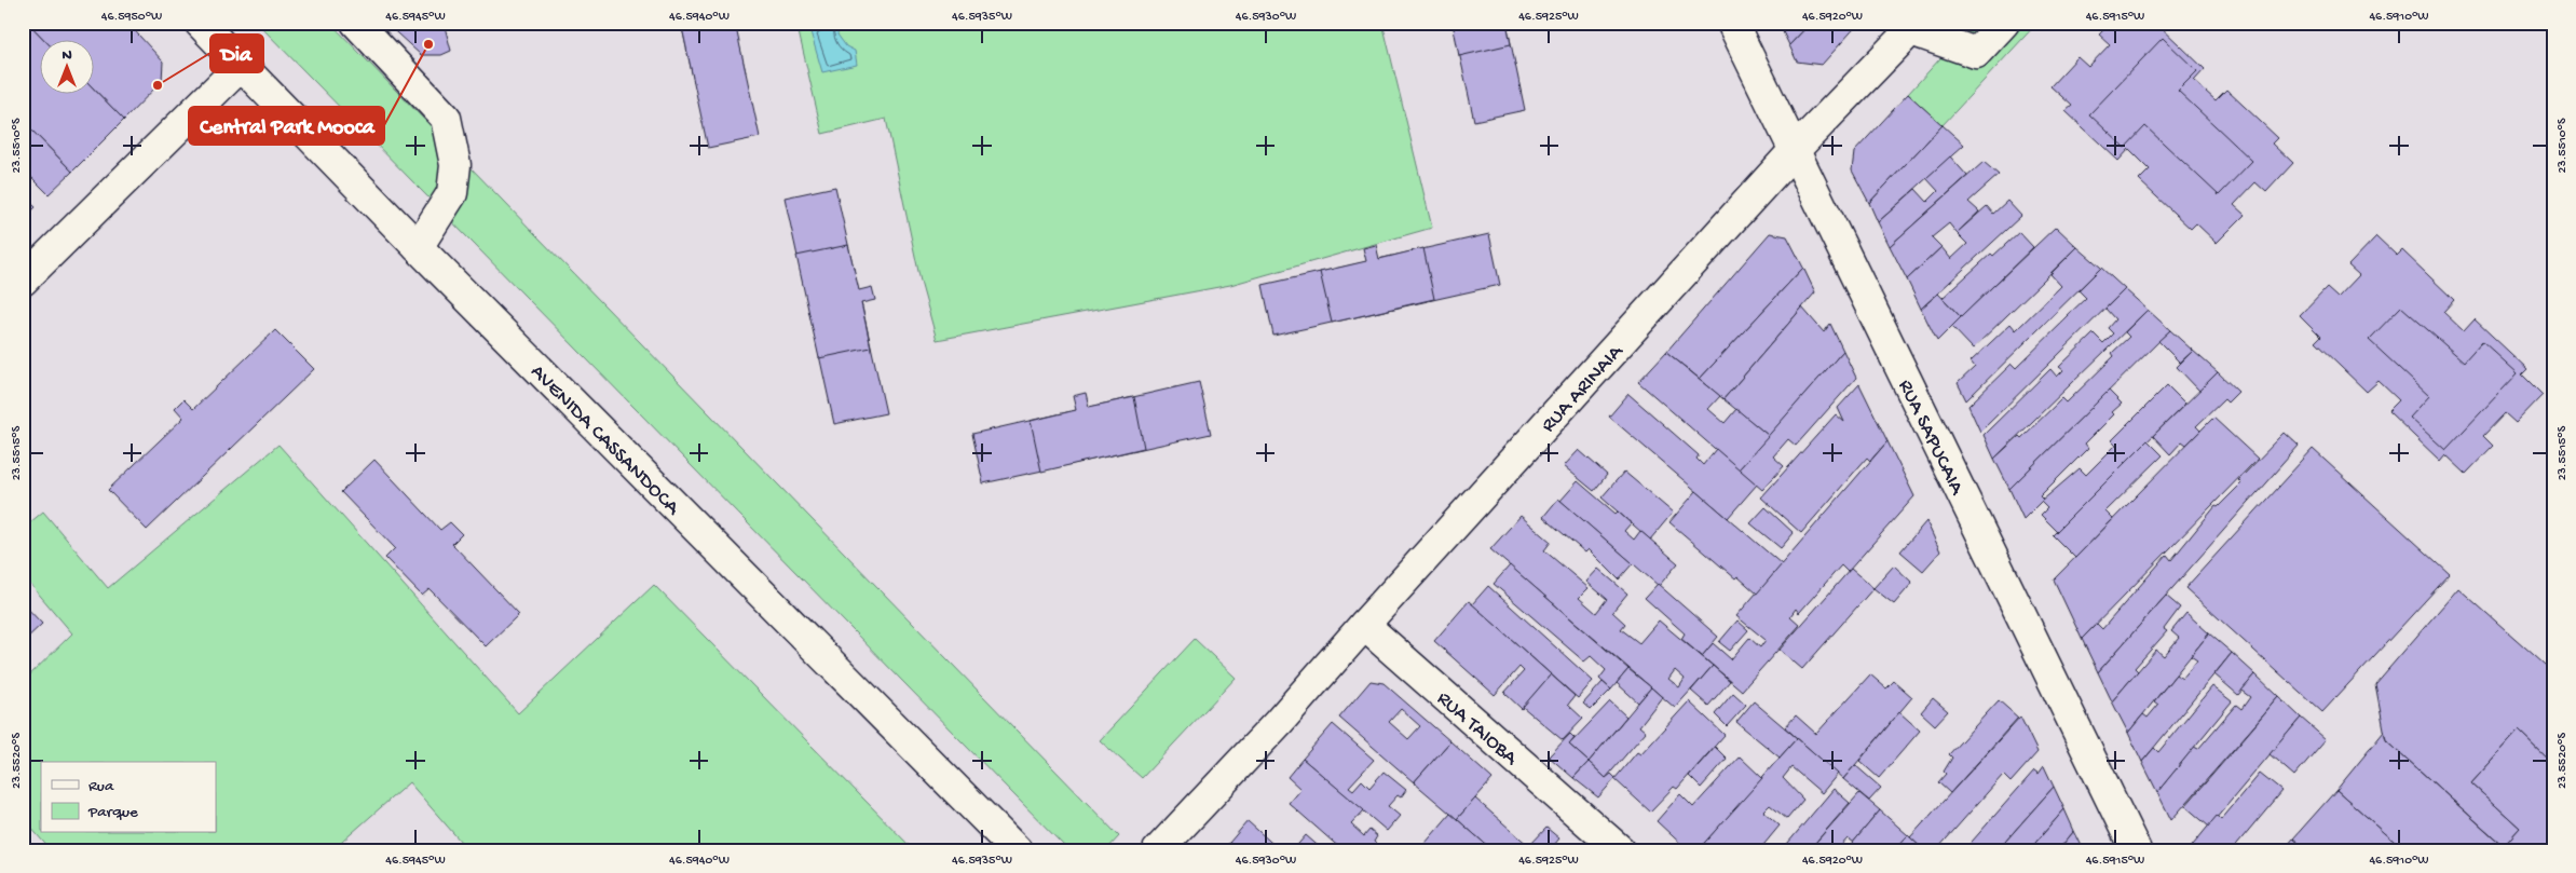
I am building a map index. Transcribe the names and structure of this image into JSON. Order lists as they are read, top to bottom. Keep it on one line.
{"streets":{"street":["RUA ARINAIA","RUA SAPUCAIA","AVENIDA CASSANDOCA","RUA TAIOBA"]},"crossings":[["RUA ARINAIA","RUA SAPUCAIA"],["RUA ARINAIA","RUA TAIOBA"]],"places":["Central Park Mooca","Dia"],"legend":["Rua","Parque"],"north":"top","coordinates":["46.5950°W","46.5945°W","46.5940°W","46.5935°W","46.5930°W","46.5925°W","46.5920°W","46.5915°W","46.5910°W","23.5510°S","23.5515°S","23.5520°S"]}
